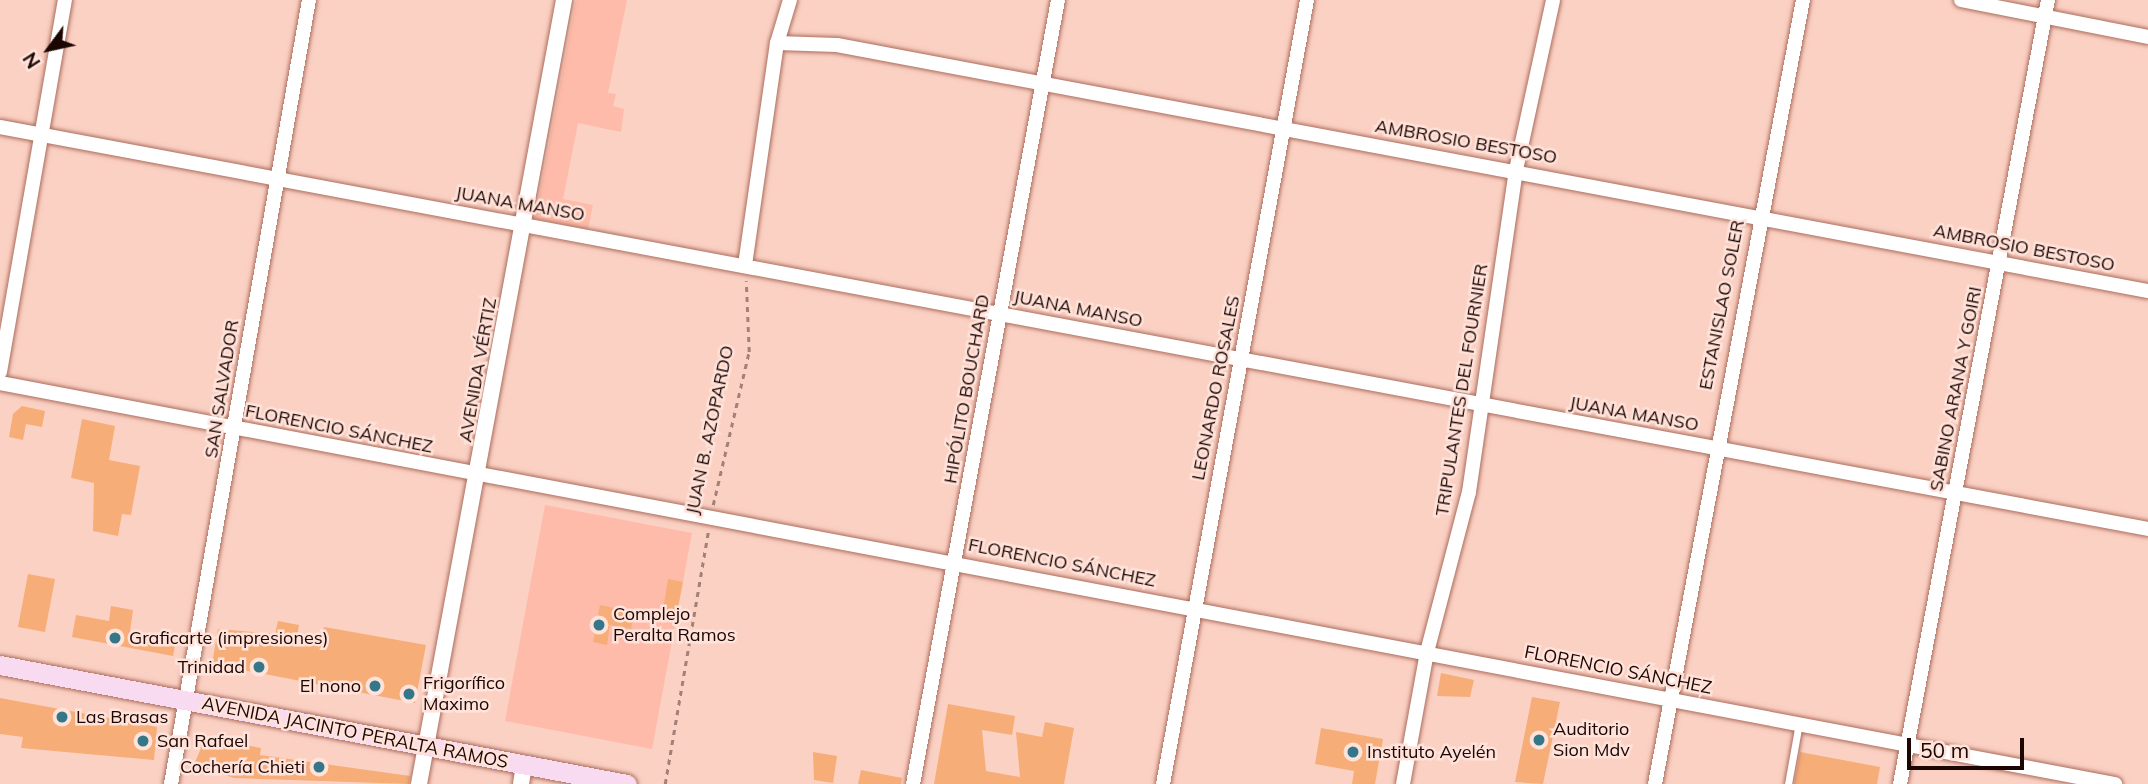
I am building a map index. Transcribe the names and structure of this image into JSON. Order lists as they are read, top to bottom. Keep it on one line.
{"streets":{"main road":["AVENIDA JACINTO PERALTA RAMOS"],"street":["AMBROSIO BESTOSO","JUANA MANSO","ESTANISLAO SOLER","AVENIDA VÉRTIZ","LEONARDO ROSALES","SAN SALVADOR","HIPÓLITO BOUCHARD","SABINO ARANA Y GOIRI","TRIPULANTES DEL FOURNIER","FLORENCIO SÁNCHEZ"],"path":["JUAN B. AZOPARDO"]},"crossings":[["AMBROSIO BESTOSO","ESTANISLAO SOLER"],["AMBROSIO BESTOSO","LEONARDO ROSALES"],["AMBROSIO BESTOSO","HIPÓLITO BOUCHARD"],["AMBROSIO BESTOSO","SABINO ARANA Y GOIRI"],["AMBROSIO BESTOSO","TRIPULANTES DEL FOURNIER"],["JUANA MANSO","ESTANISLAO SOLER"],["JUANA MANSO","AVENIDA VÉRTIZ"],["JUANA MANSO","LEONARDO ROSALES"],["JUANA MANSO","SAN SALVADOR"],["JUANA MANSO","HIPÓLITO BOUCHARD"],["JUANA MANSO","SABINO ARANA Y GOIRI"],["JUANA MANSO","TRIPULANTES DEL FOURNIER"],["JUANA MANSO","JUAN B. AZOPARDO"],["ESTANISLAO SOLER","FLORENCIO SÁNCHEZ"],["AVENIDA VÉRTIZ","FLORENCIO SÁNCHEZ"],["AVENIDA VÉRTIZ","AVENIDA JACINTO PERALTA RAMOS"],["LEONARDO ROSALES","FLORENCIO SÁNCHEZ"],["SAN SALVADOR","FLORENCIO SÁNCHEZ"],["SAN SALVADOR","AVENIDA JACINTO PERALTA RAMOS"],["HIPÓLITO BOUCHARD","FLORENCIO SÁNCHEZ"],["SABINO ARANA Y GOIRI","FLORENCIO SÁNCHEZ"],["TRIPULANTES DEL FOURNIER","FLORENCIO SÁNCHEZ"],["FLORENCIO SÁNCHEZ","JUAN B. AZOPARDO"]],"places":["Complejo Peralta Ramos","Graficarte (impresiones)","Trinidad","El nono","Frigorífico Maximo","Las Brasas","Auditorio Sion Mdv","San Rafael","Instituto Ayelén","Cochería Chieti"],"scale_bar":"50 m","north":"bottom left"}
